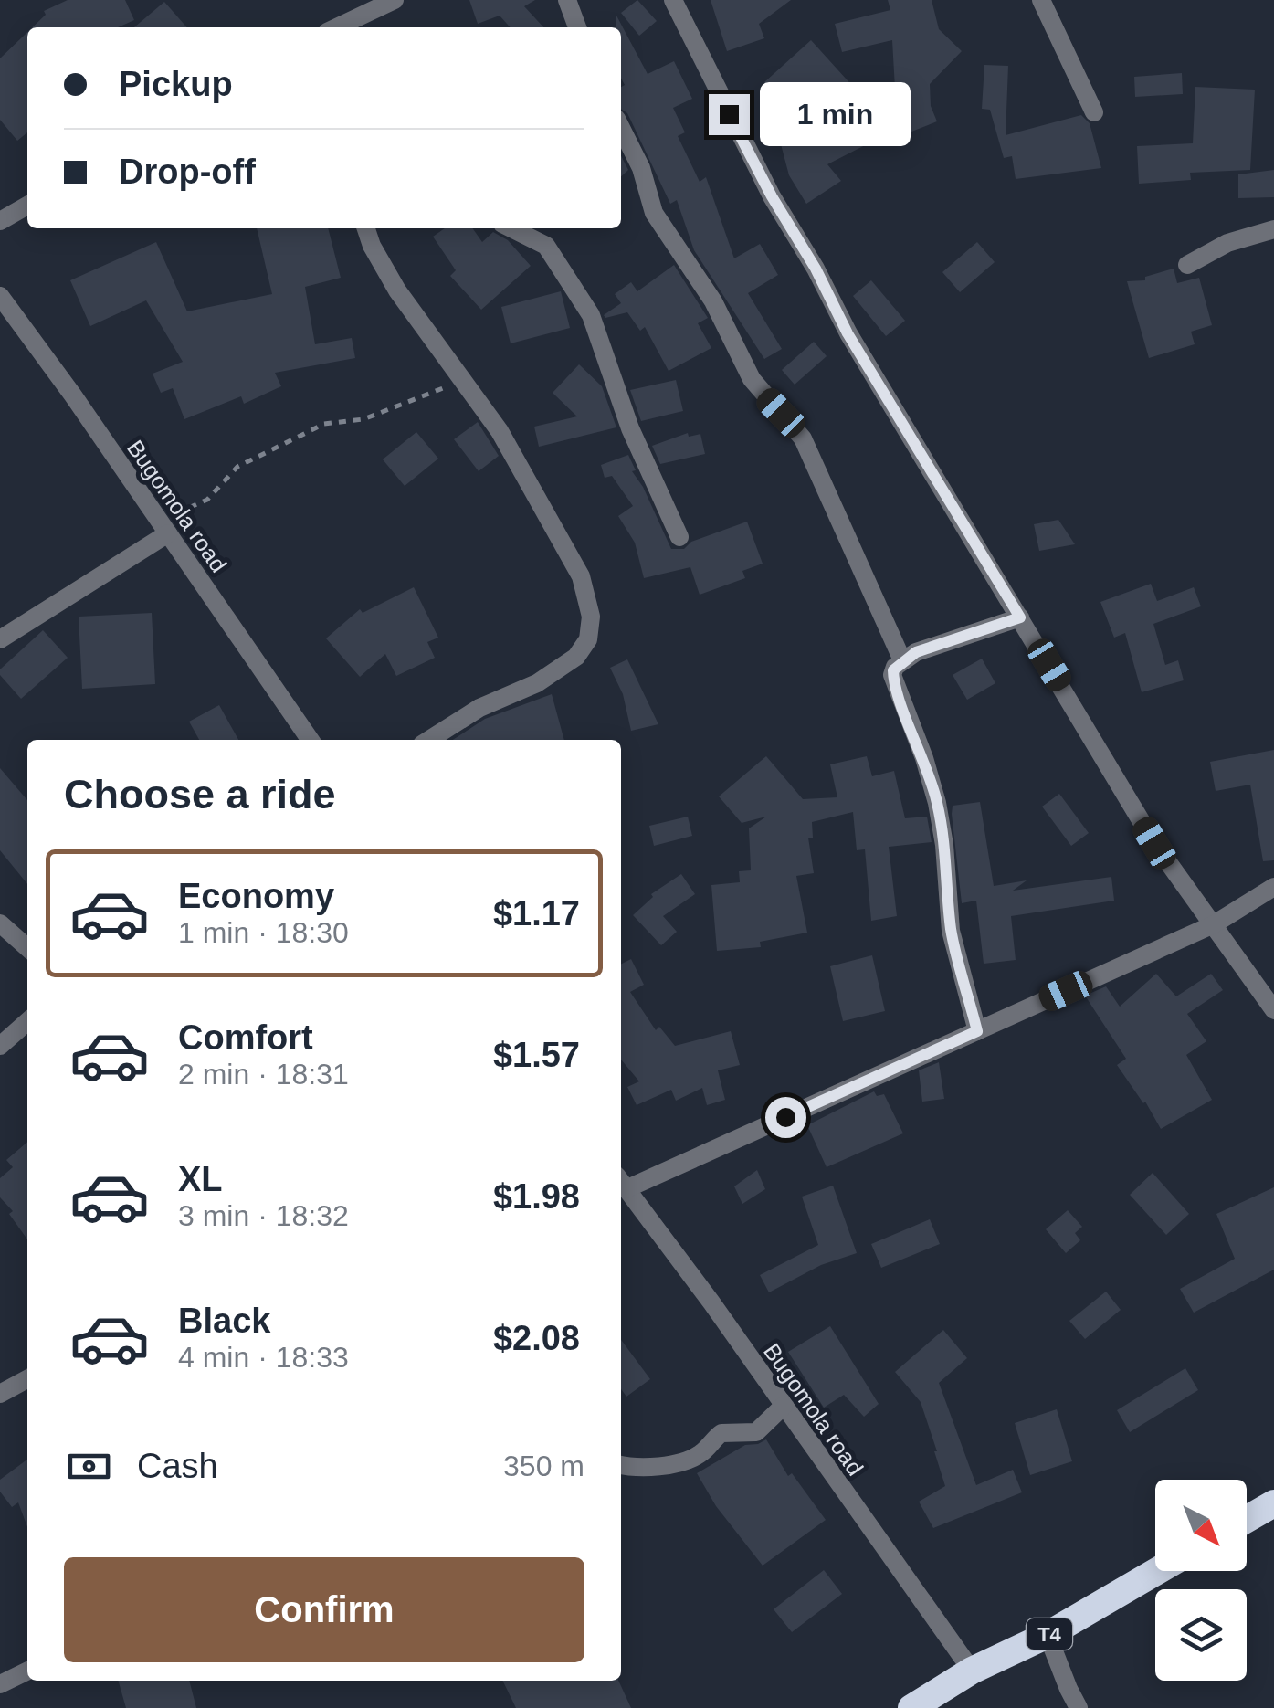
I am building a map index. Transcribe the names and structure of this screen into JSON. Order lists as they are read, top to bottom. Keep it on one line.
{"streets":{"highway":["T4"],"street":["Bugomola road"]},"crossings":[["Bugomola road","T4"]],"north":"bottom right","page":{"banner":["Pickup","Drop-off"],"bubble":"1 min","heading":"Choose a ride","list":[{"name":"Economy","note":"1 min · 18:30","value":"$1.17"},{"name":"Comfort","note":"2 min · 18:31","value":"$1.57"},{"name":"XL","note":"3 min · 18:32","value":"$1.98"},{"name":"Black","note":"4 min · 18:33","value":"$2.08"}],"pay":["Cash","350 m"],"buttons":"Confirm"}}
